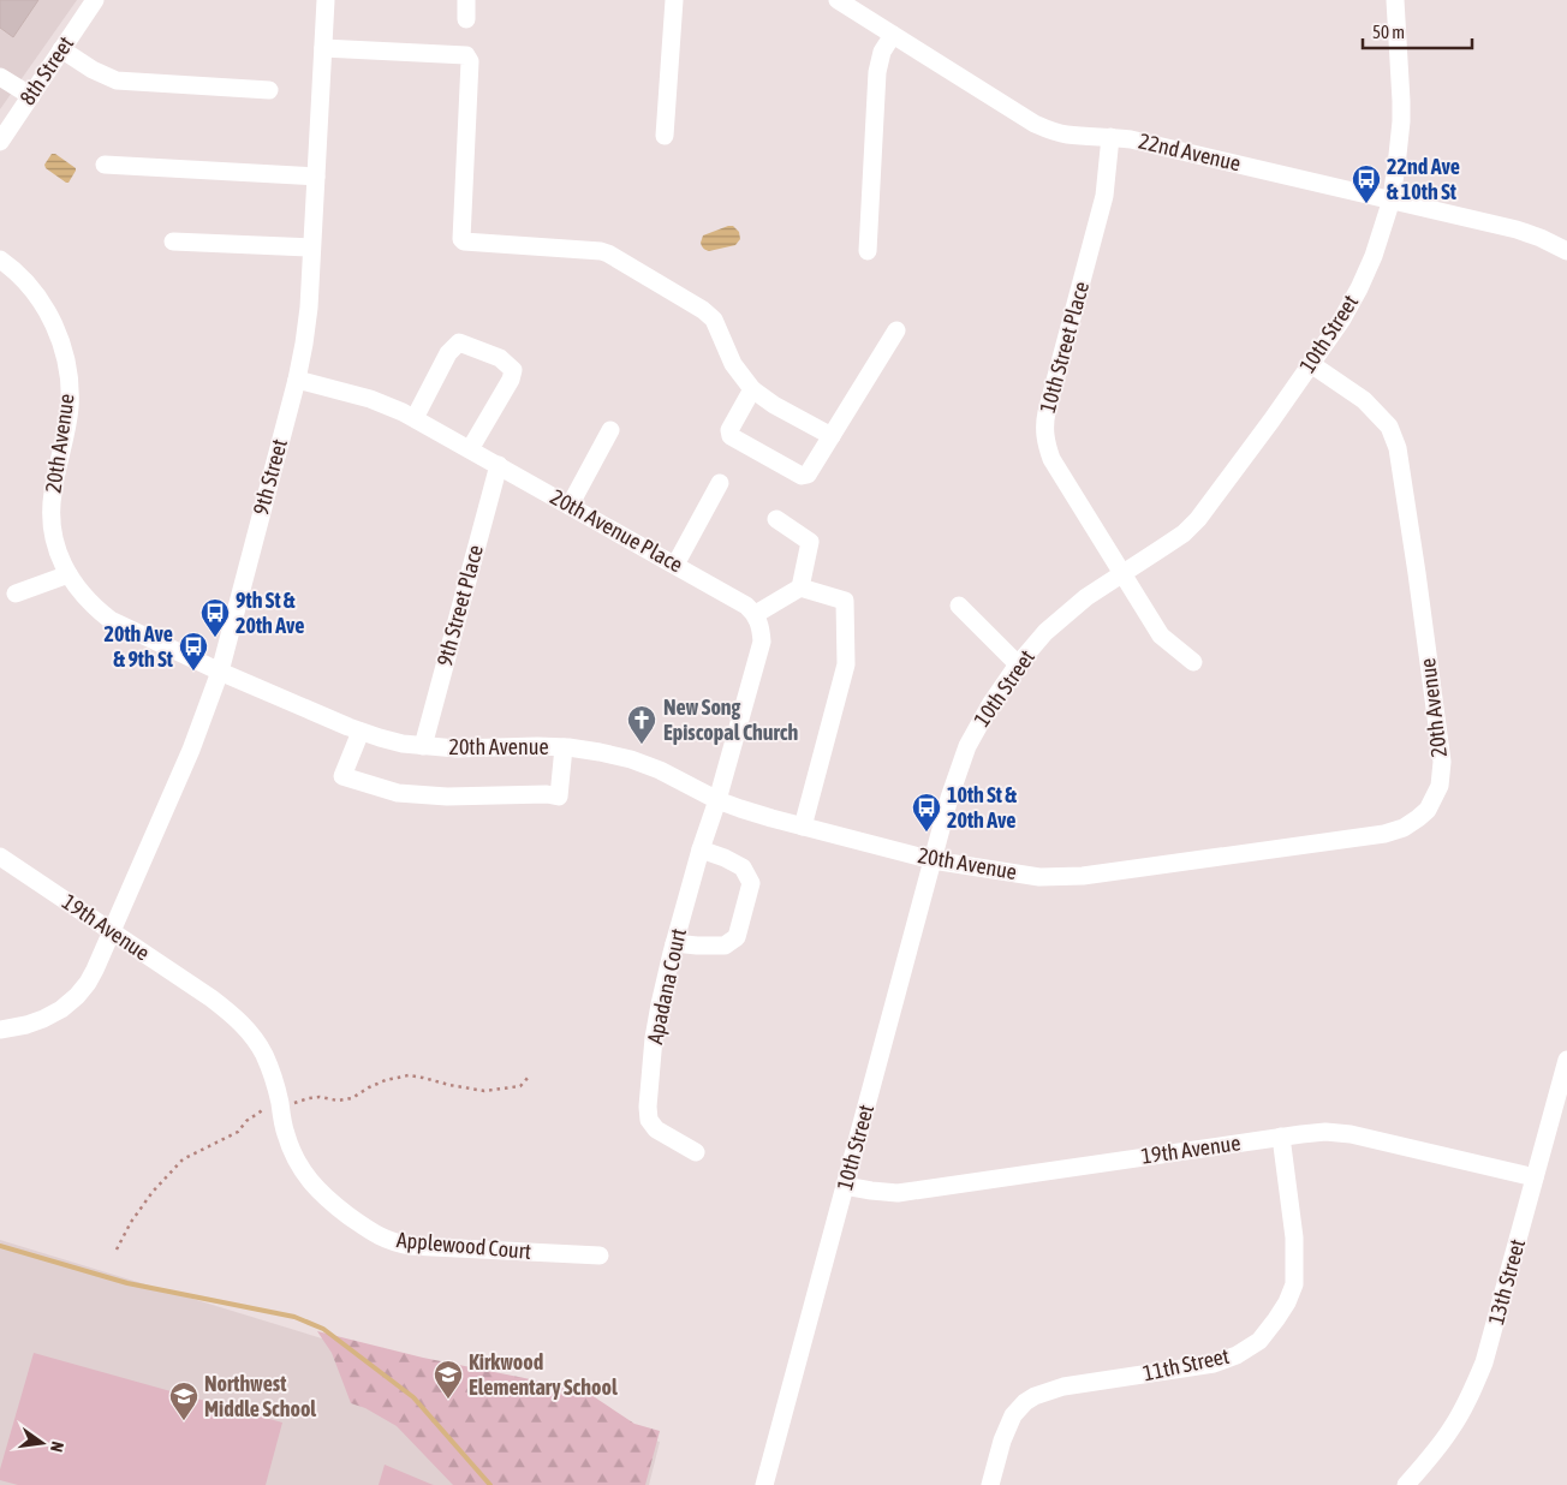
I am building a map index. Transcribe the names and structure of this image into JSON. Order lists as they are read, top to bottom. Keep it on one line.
{"streets":{"street":["8th Street","22nd Avenue","10th Street","10th Street Place","20th Avenue","9th Street","20th Avenue Place","9th Street Place","19th Avenue","Apadana Court","Applewood Court","13th Street","11th Street"]},"crossings":[["22nd Avenue","10th Street"],["22nd Avenue","10th Street Place"],["10th Street","10th Street Place"],["10th Street","20th Avenue"],["10th Street","19th Avenue"],["20th Avenue","9th Street"],["20th Avenue","9th Street Place"],["20th Avenue","Apadana Court"],["9th Street","20th Avenue Place"],["9th Street","19th Avenue"],["20th Avenue Place","9th Street Place"],["19th Avenue","Applewood Court"],["19th Avenue","13th Street"],["19th Avenue","11th Street"]],"places":{"bus stop":["22nd Ave & 10th St","9th St & 20th Ave","20th Ave & 9th St","10th St & 20th Ave"],"church":["New Song Episcopal Church"],"school or university":["Kirkwood Elementary School","Northwest Middle School"]},"scale_bar":"50 m","north":"right"}
